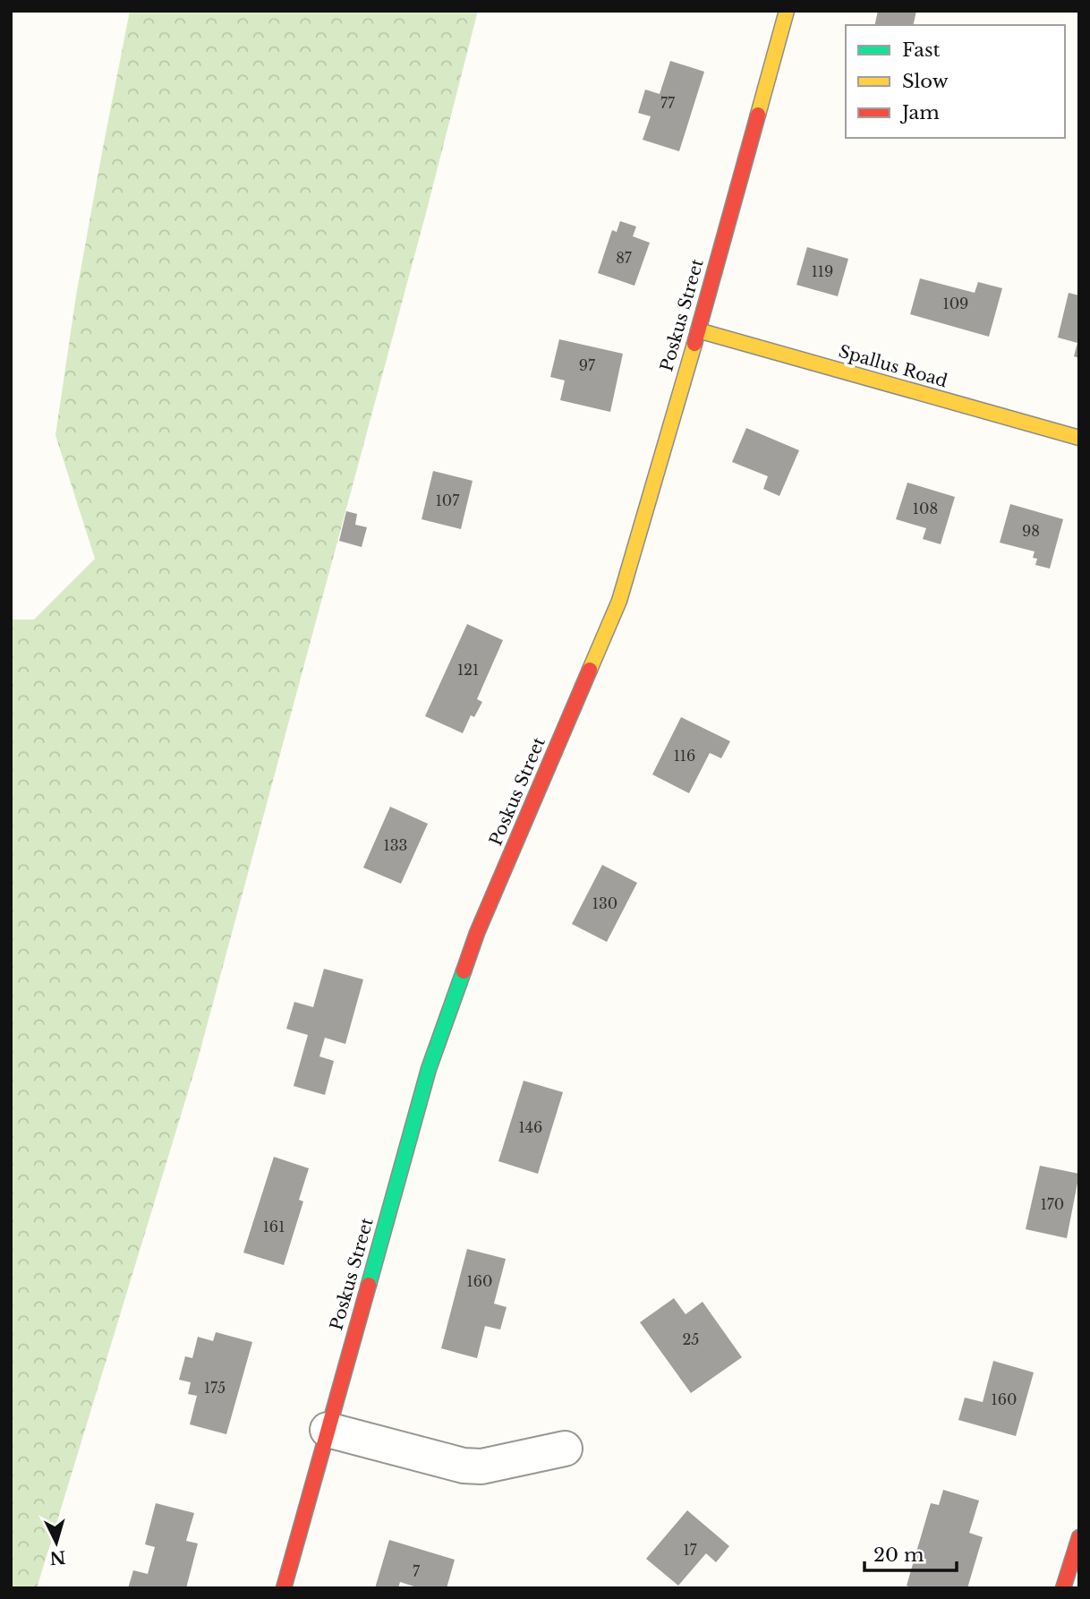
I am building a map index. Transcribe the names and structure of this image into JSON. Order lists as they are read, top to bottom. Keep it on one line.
{"streets":{"street":["Poskus Street","Spallus Road"]},"crossings":[["Poskus Street","Spallus Road"]],"house_numbers":["77","87","119","109","97","107","108","98","121","116","133","130","146","170","161","160","25","175","160","17","7"],"legend":["Fast","Slow","Jam"],"scale_bar":"20 m","north":"bottom"}
